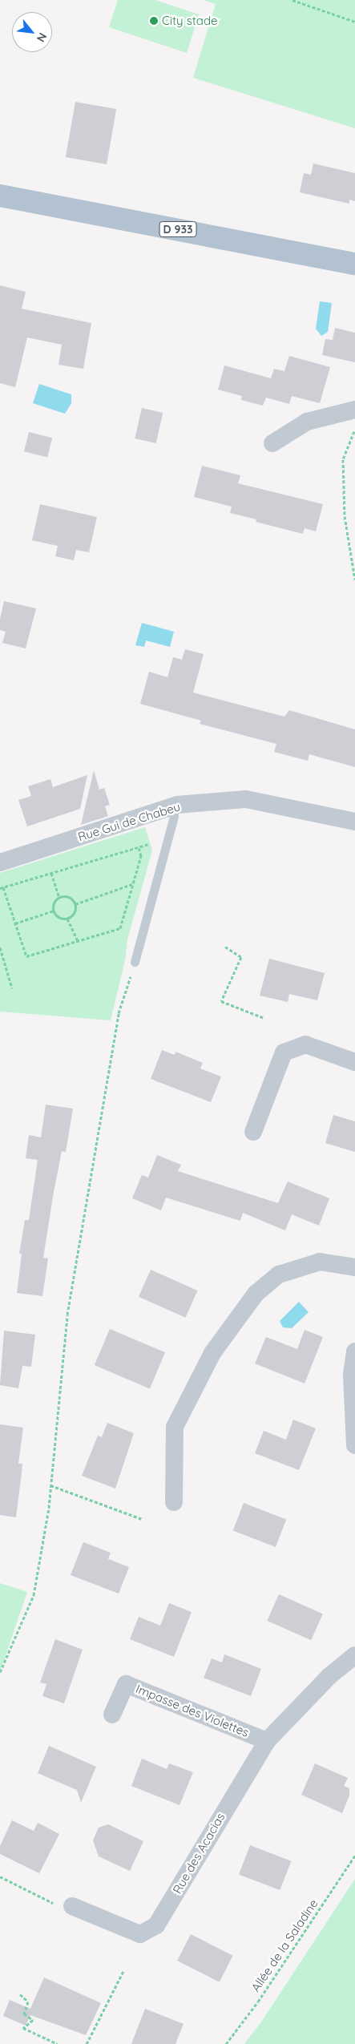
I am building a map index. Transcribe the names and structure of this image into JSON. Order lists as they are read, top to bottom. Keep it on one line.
{"streets":{"main road":["D 933"],"street":["Rue Gui de Chabeu","Impasse des Violettes","Rue des Acacias"],"path":["Allée de la Saladine"]},"crossings":[["Impasse des Violettes","Rue des Acacias"]],"places":["City stade"],"north":"bottom right"}
